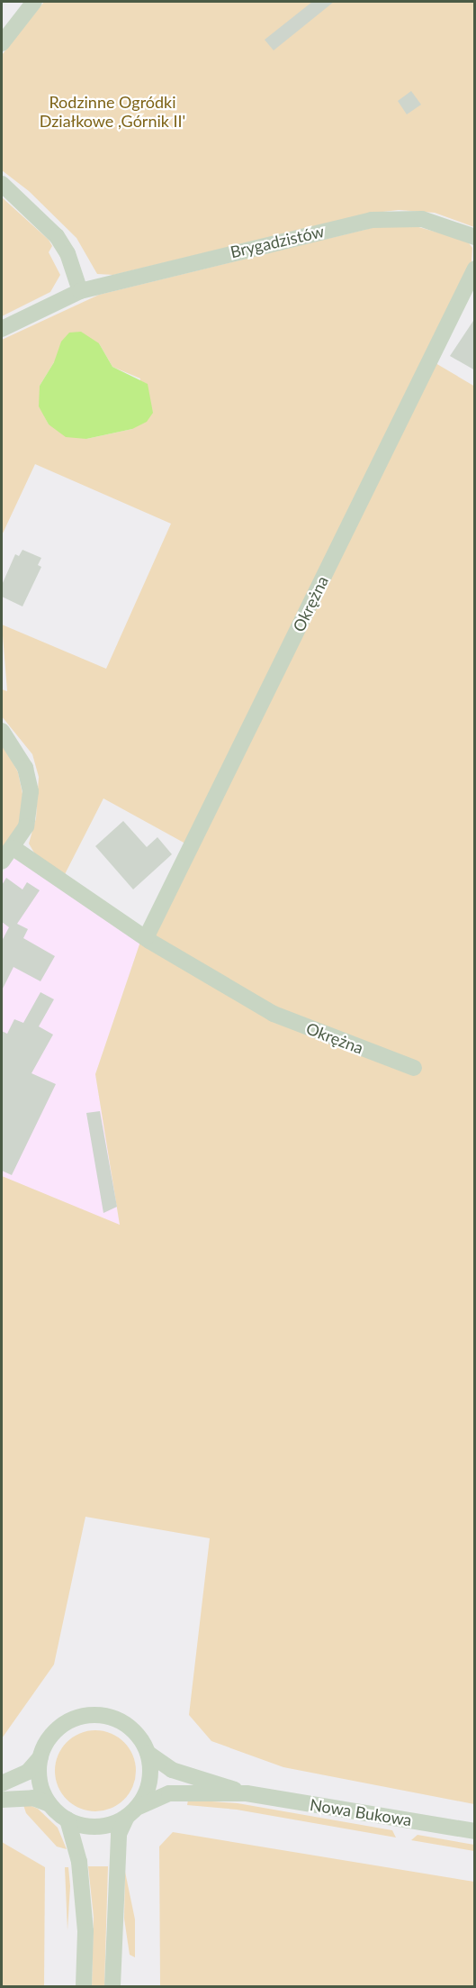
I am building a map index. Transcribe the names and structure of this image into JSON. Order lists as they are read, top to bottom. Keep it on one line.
{"streets":{"street":["Brygadzistów","Okrężna","Nowa Bukowa"]},"parks":["Rodzinne Ogródki Działkowe ,Górnik II'"]}
